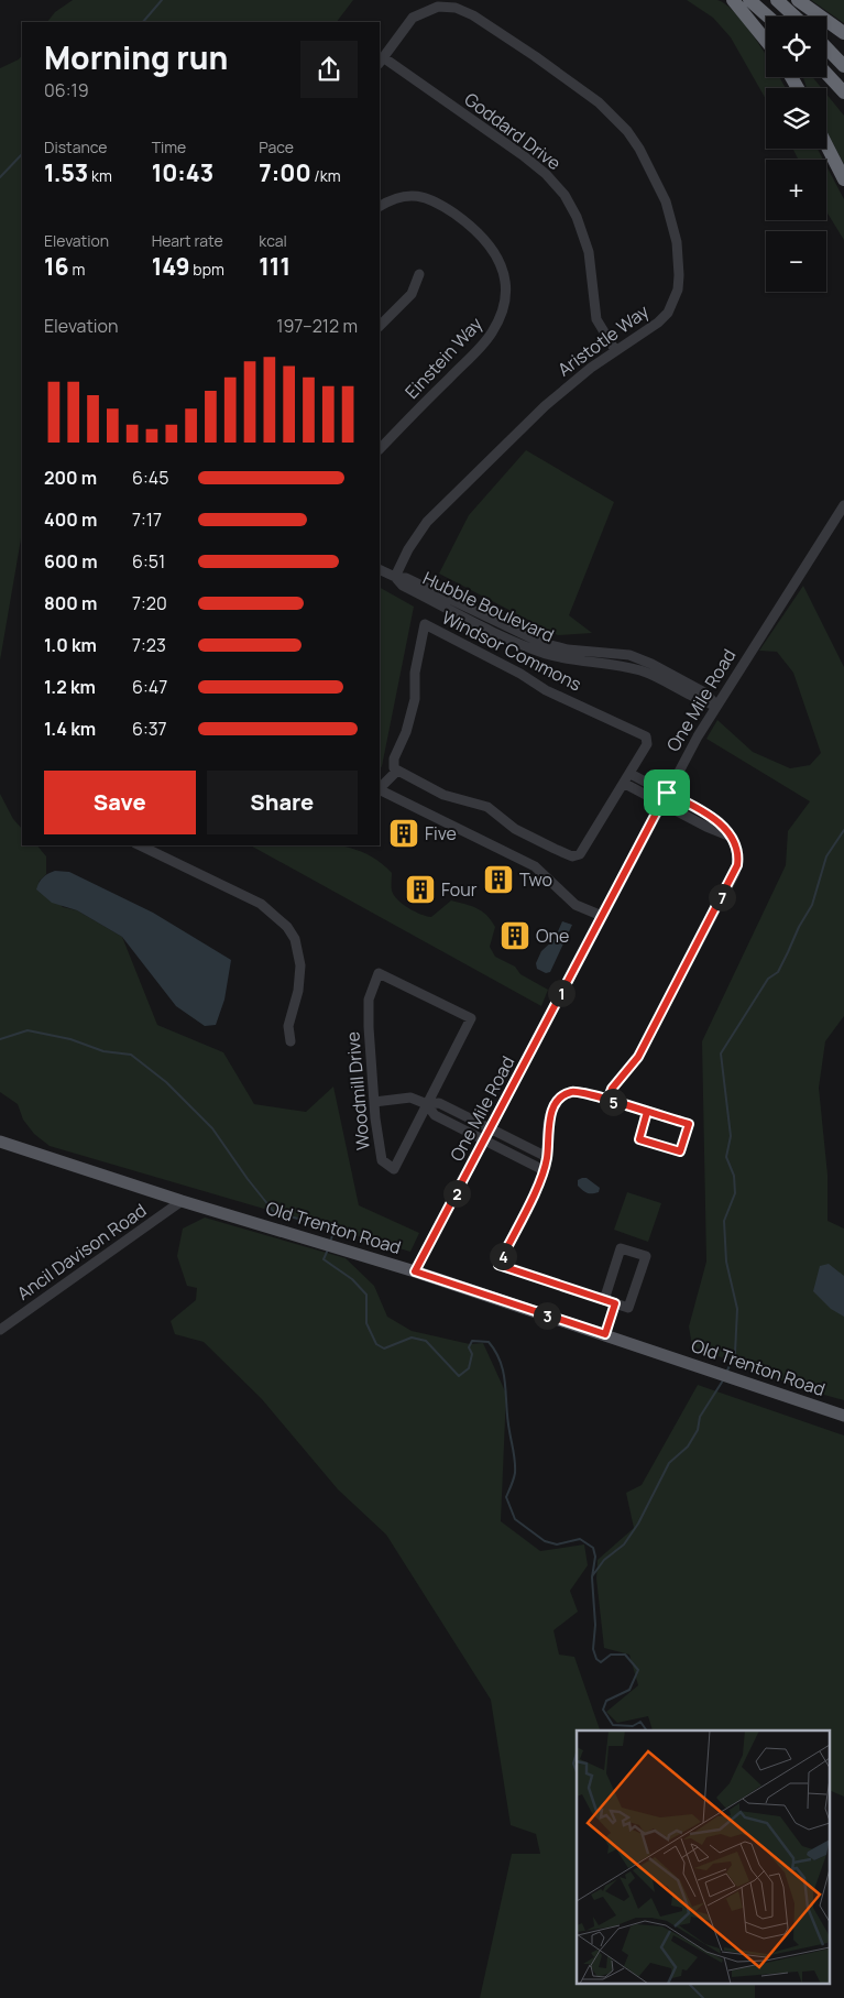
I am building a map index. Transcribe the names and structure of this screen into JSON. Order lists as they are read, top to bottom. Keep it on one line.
{"streets":{"main road":["Old Trenton Road"],"street":["Goddard Drive","Aristotle Way","Einstein Way","Hubble Boulevard","Windsor Commons","One Mile Road","Woodmill Drive","Ancil Davison Road"]},"crossings":[["Goddard Drive","Aristotle Way"],["Aristotle Way","Hubble Boulevard"],["Hubble Boulevard","One Mile Road"],["One Mile Road","Old Trenton Road"],["Old Trenton Road","Ancil Davison Road"]],"places":{"building":["Five","Two","Four","One"]},"page":{"map_buttons":["+","−"],"heading":["Morning run","06:19"],"stats":[["Distance","1.53 km"],["Time","10:43"],["Pace","7:00 /km"],["Elevation","16 m"],["Heart rate","149 bpm"],["kcal","111"]],"chart":["Elevation","197–212 m"],"list":[{"name":"200 m","note":"6:45"},{"name":"400 m","note":"7:17"},{"name":"600 m","note":"6:51"},{"name":"800 m","note":"7:20"},{"name":"1.0 km","note":"7:23"},{"name":"1.2 km","note":"6:47"},{"name":"1.4 km","note":"6:37"}],"buttons":["Save","Share"],"pins":["7","1","5","2","4","3"]}}
